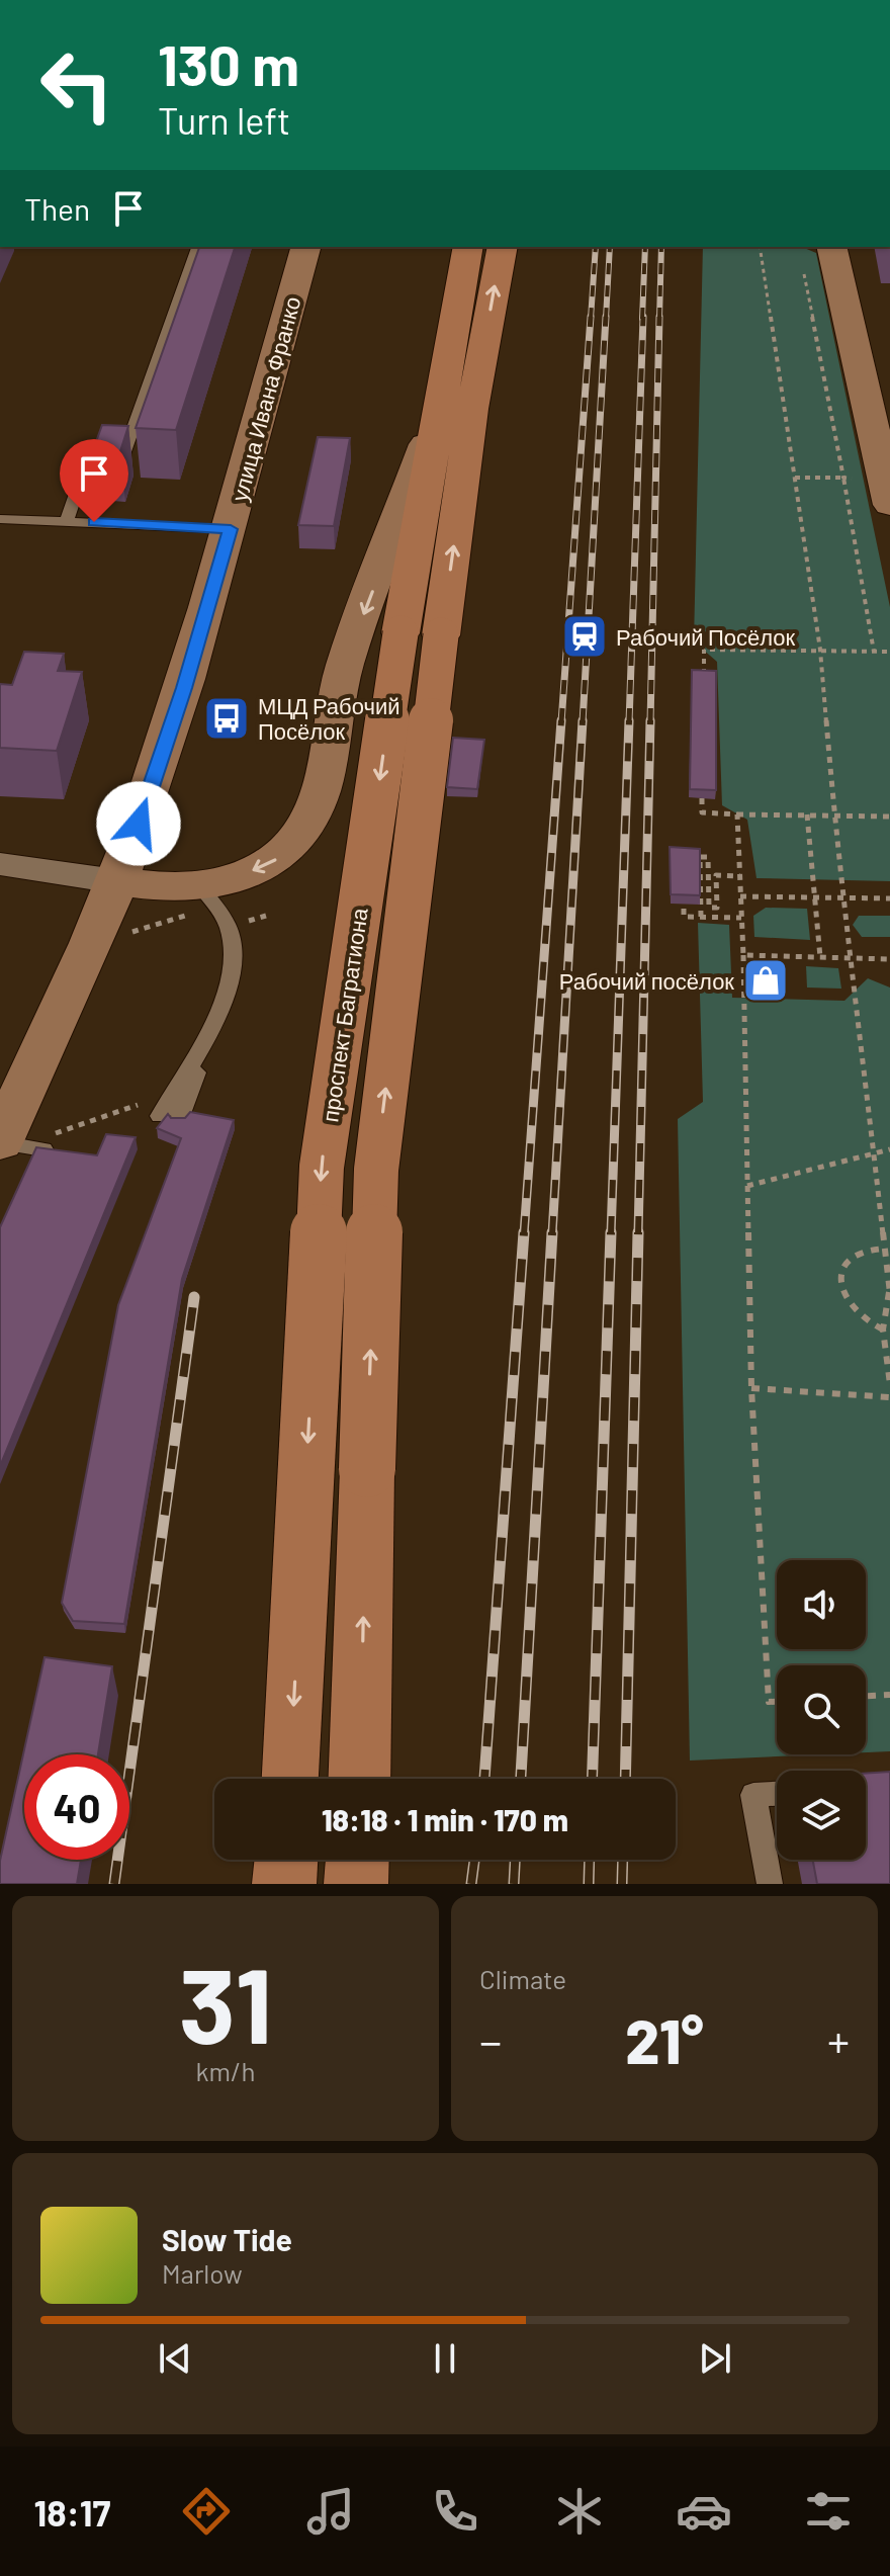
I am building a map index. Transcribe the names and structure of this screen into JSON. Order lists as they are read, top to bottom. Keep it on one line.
{"streets":{"main road":["проспект Багратиона"],"street":["улица Ивана Франко"]},"places":{"station":["Рабочий Посёлок"],"bus stop":["МЦД Рабочий Посёлок"],"shop":["Рабочий посёлок"]},"page":{"turn":["130 m","Turn left"],"then":"Then","limit":"40","trip":"18:18 · 1 min · 170 m","tile":[["31","km/h"],"Climate"],"heat":["−","21°","+"],"song":["Slow Tide","Marlow"],"tabs":"18:17"}}
